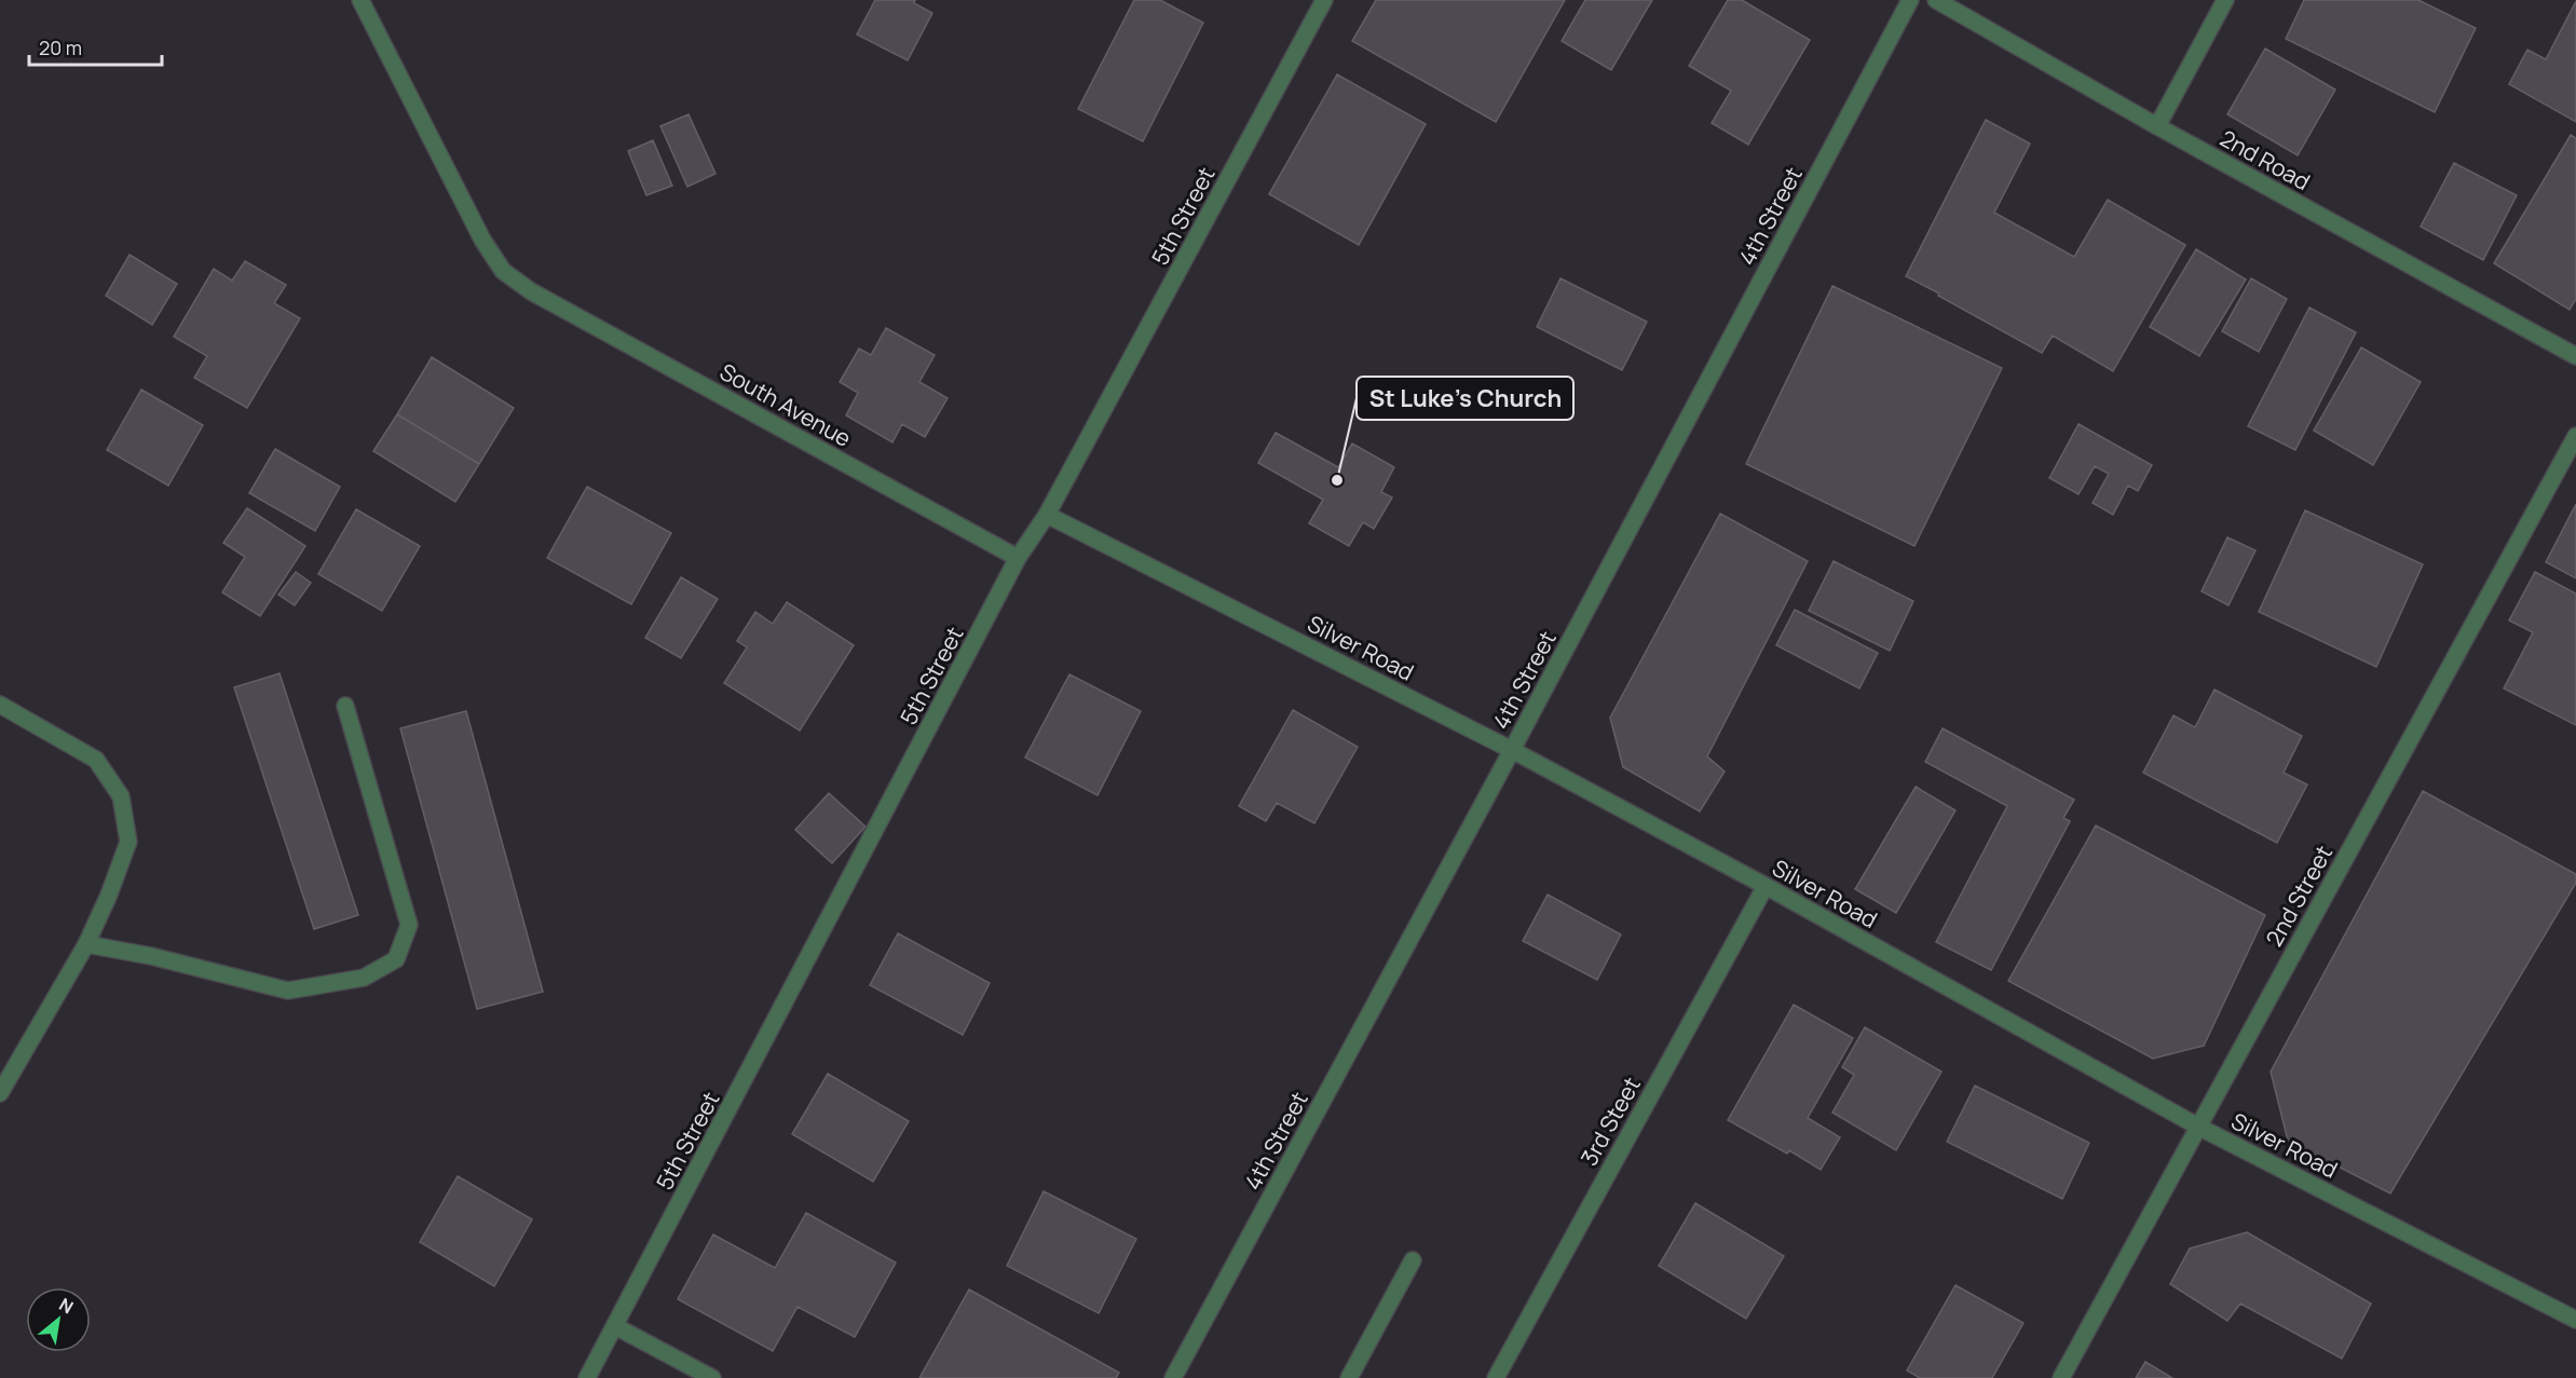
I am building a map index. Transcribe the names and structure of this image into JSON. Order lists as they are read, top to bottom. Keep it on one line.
{"streets":{"street":["2nd Road","5th Street","4th Street","South Avenue","Silver Road","2nd Street","3rd Steet"]},"crossings":[["5th Street","South Avenue"],["5th Street","Silver Road"],["4th Street","Silver Road"],["Silver Road","2nd Street"],["Silver Road","3rd Steet"]],"places":["St Luke's Church"],"scale_bar":"20 m","north":"top right"}
